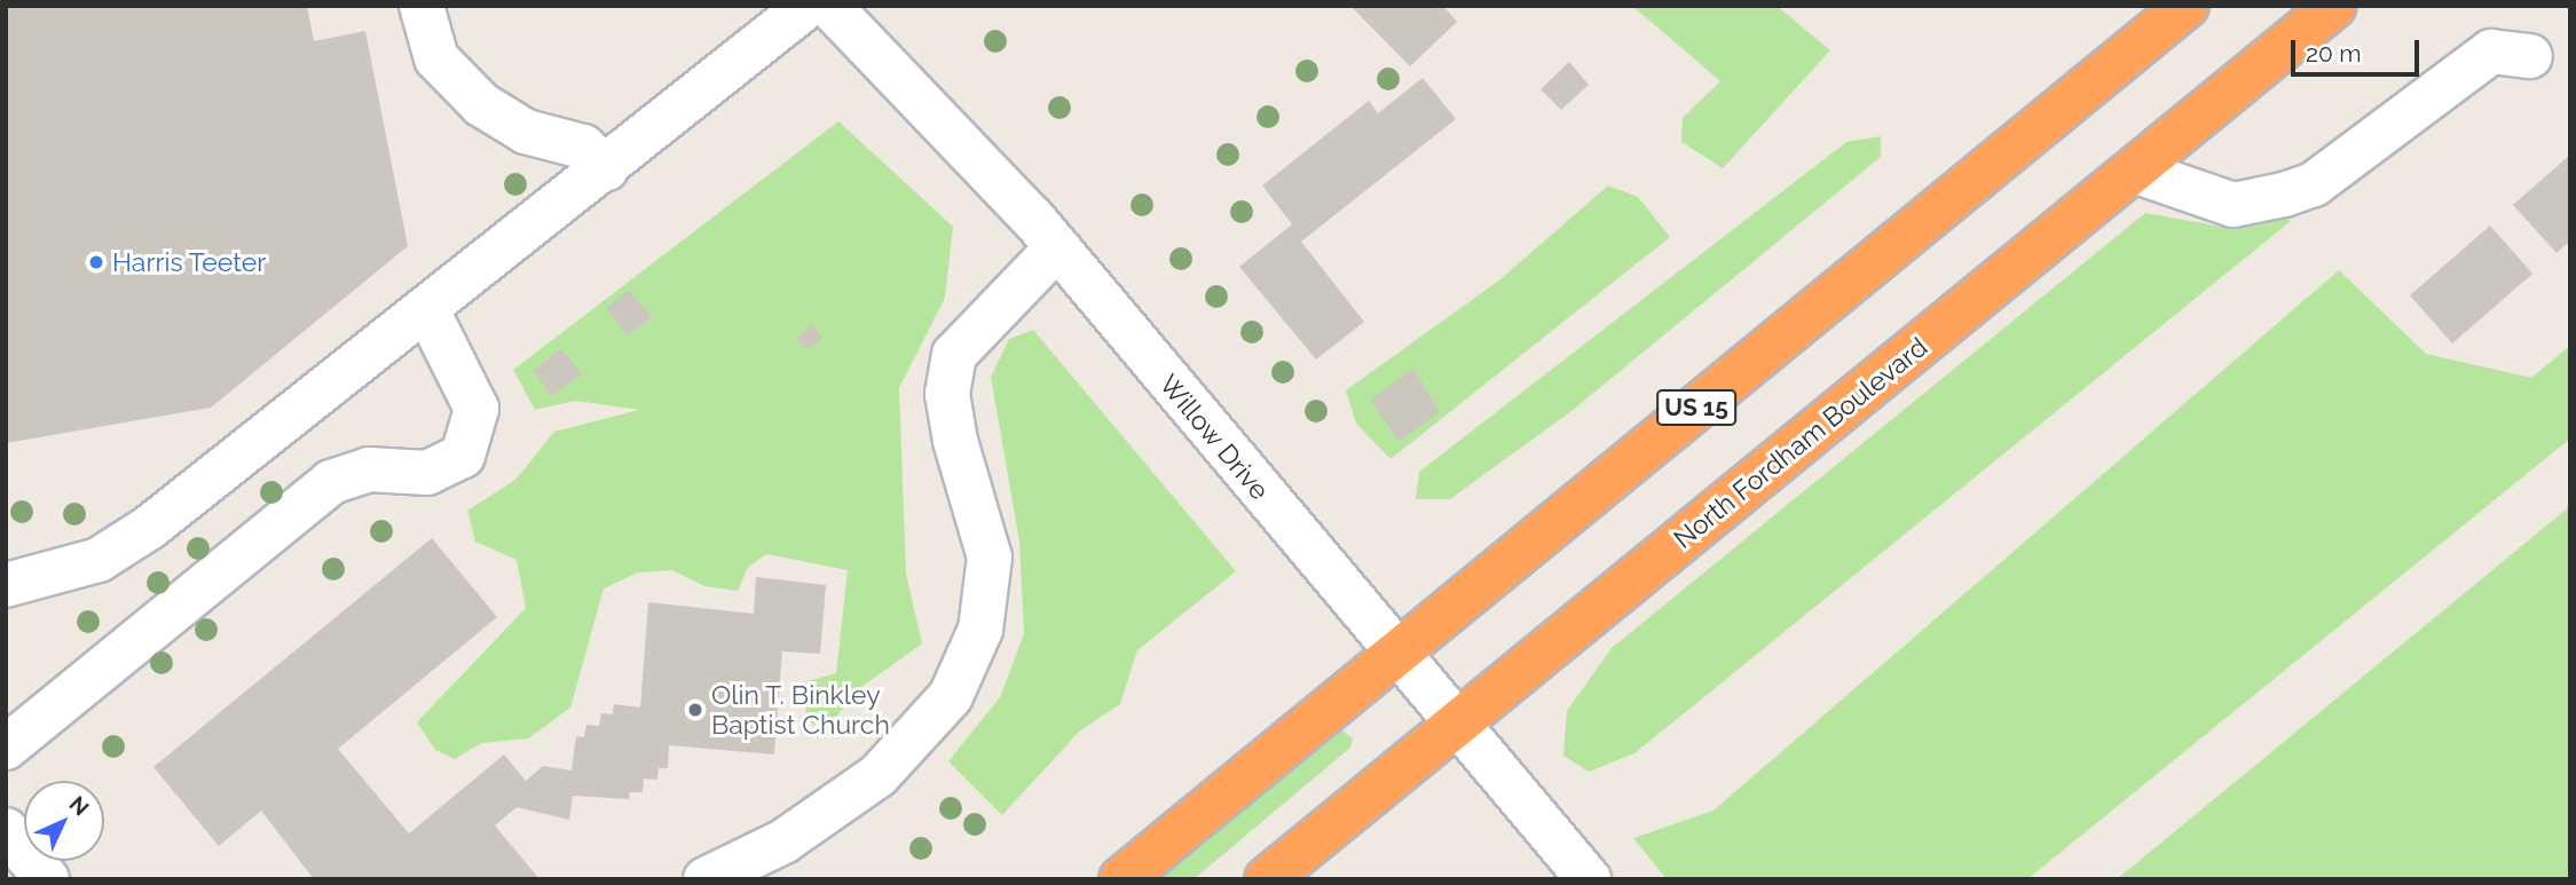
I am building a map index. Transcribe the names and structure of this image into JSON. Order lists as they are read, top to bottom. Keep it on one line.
{"streets":{"highway":["US 15","North Fordham Boulevard"],"street":["Willow Drive"]},"crossings":[["US 15","Willow Drive"],["Willow Drive","North Fordham Boulevard"]],"places":["Harris Teeter","Olin T. Binkley Baptist Church"],"scale_bar":"20 m","north":"top right"}
